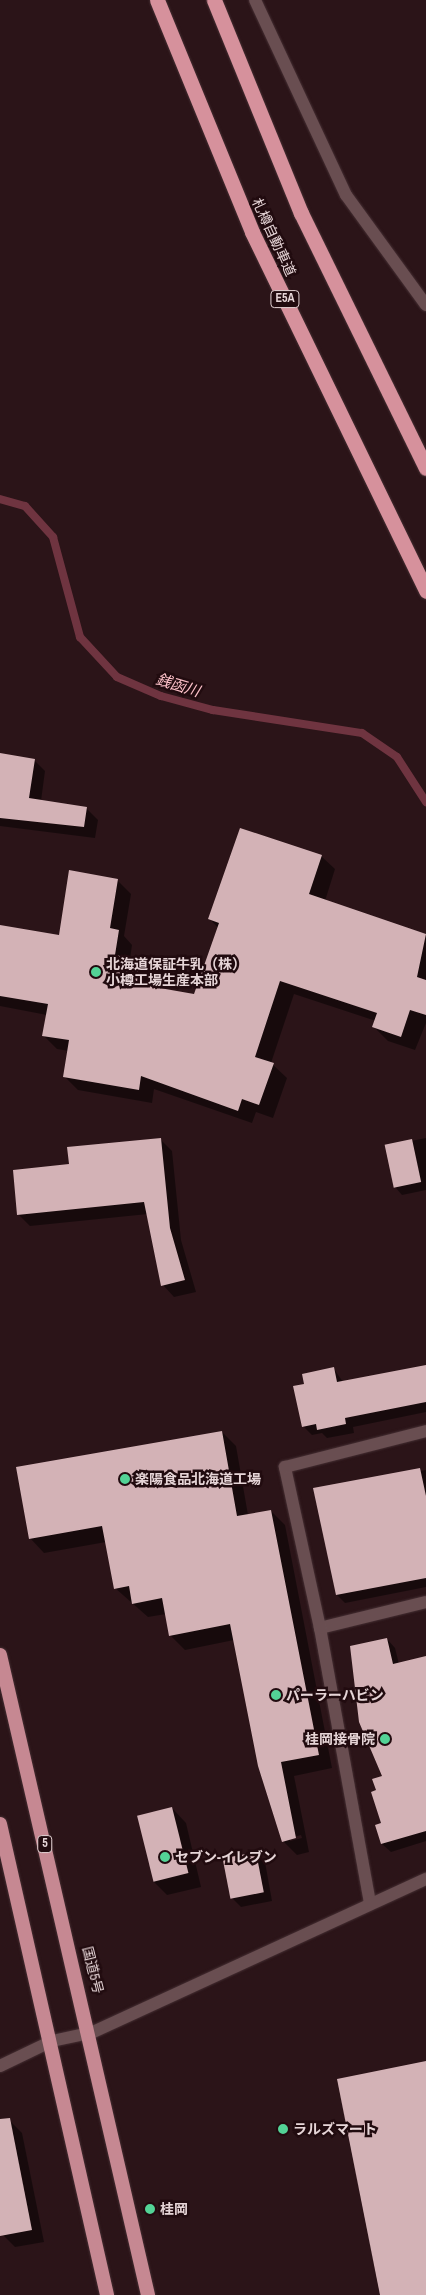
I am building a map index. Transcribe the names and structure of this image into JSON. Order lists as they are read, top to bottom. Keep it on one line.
{"streets":{"highway":["札樽自動車道","E5A","5","国道5号"]},"water":["銭函川"],"places":["北海道保証牛乳（株） 小樽工場生産本部","楽陽食品北海道工場","パーラーハビン","桂岡接骨院","セブン-イレブン","ラルズマート","桂岡"]}
